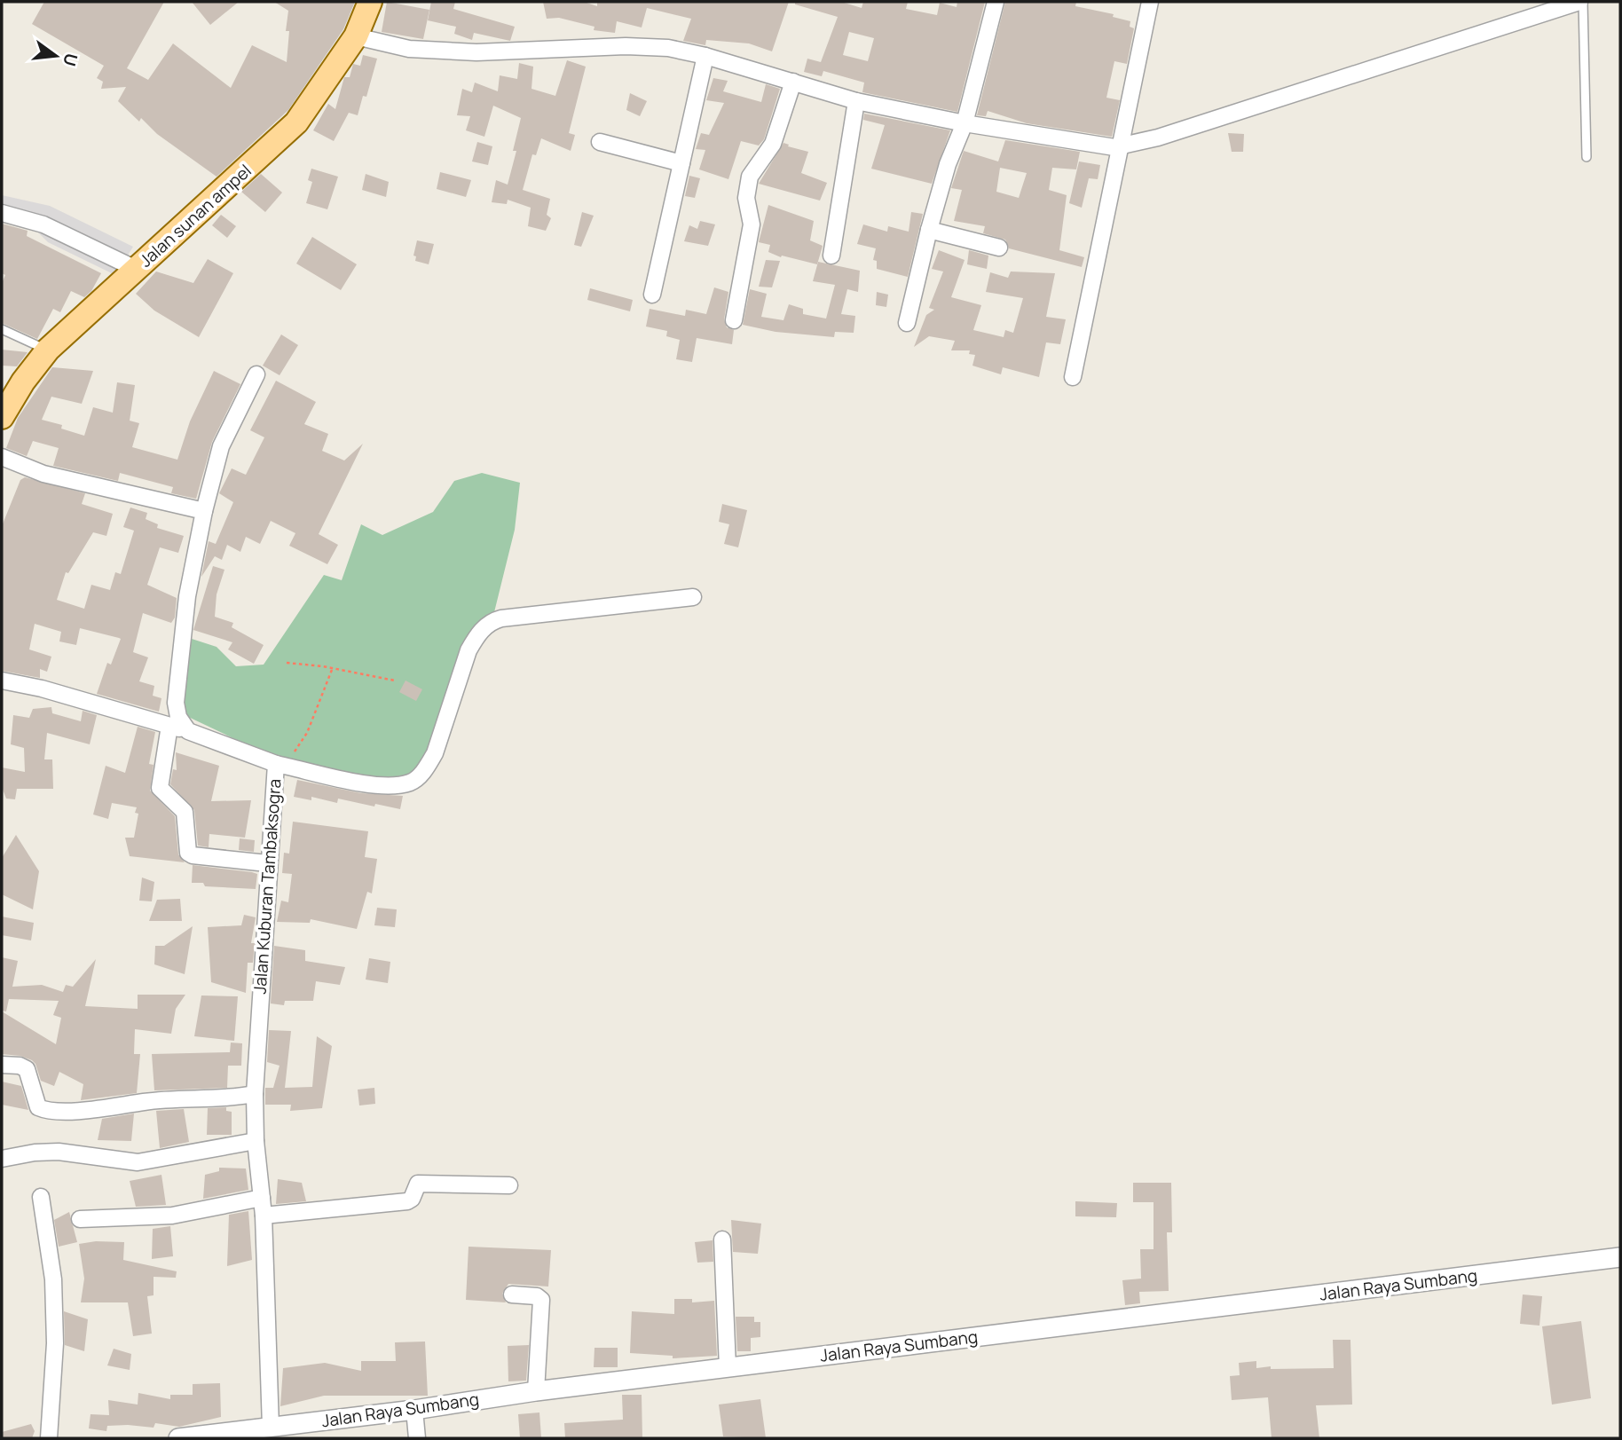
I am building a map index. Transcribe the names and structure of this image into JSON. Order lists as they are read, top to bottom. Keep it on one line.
{"streets":{"main road":["Jalan sunan ampel"],"street":["Jalan Kuburan Tambaksogra","Jalan Raya Sumbang"]},"crossings":[["Jalan Kuburan Tambaksogra","Jalan Raya Sumbang"]],"north":"right"}
